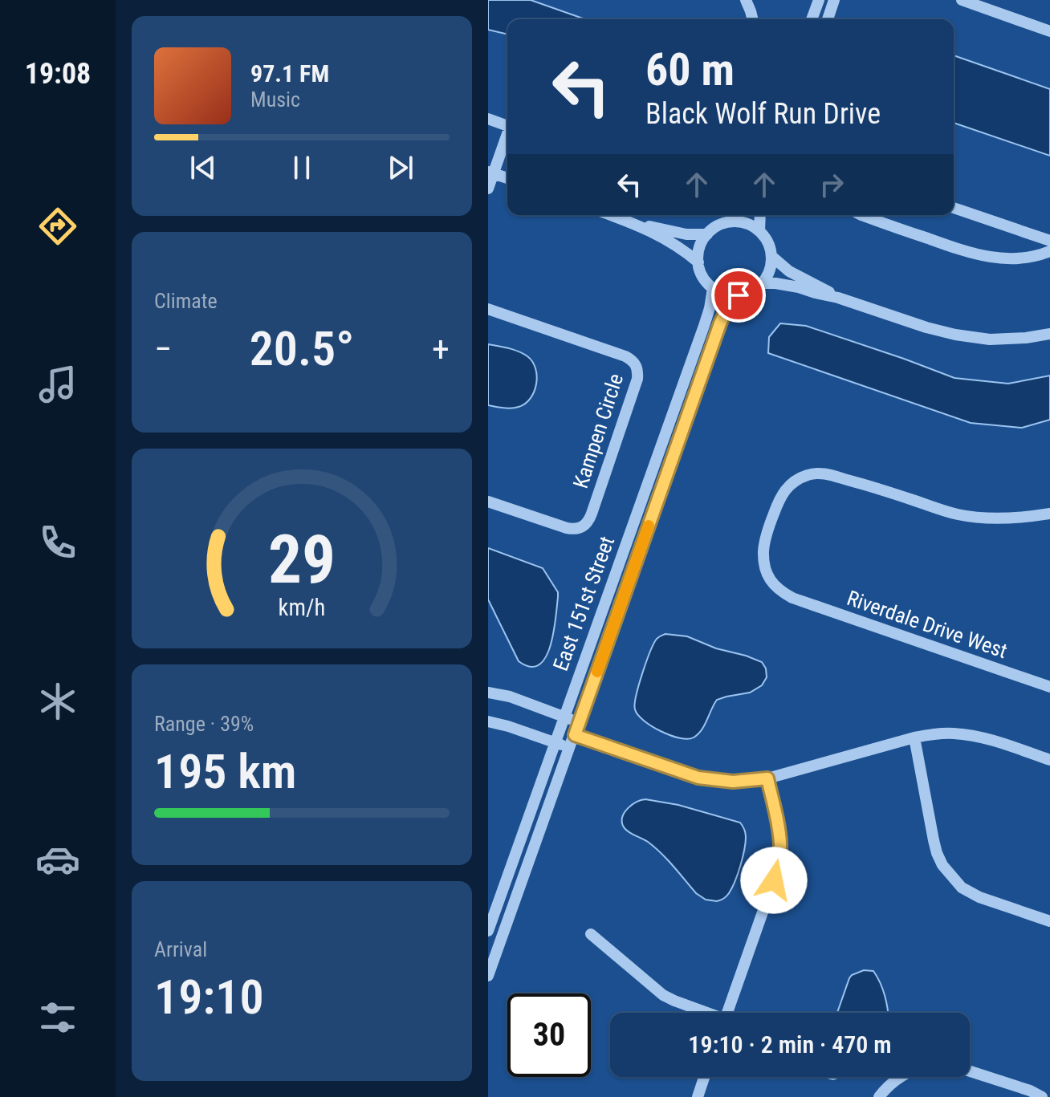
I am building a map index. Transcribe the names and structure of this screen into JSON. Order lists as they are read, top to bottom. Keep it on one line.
{"streets":{"street":["Kampen Circle","East 151st Street","Riverdale Drive West"]},"page":{"tabs":"19:08","turn":["60 m","Black Wolf Run Drive"],"song":["97.1 FM","Music"],"tile":["Climate",["Range · 39%","195 km"],["Arrival","19:10"]],"heat":["−","20.5°","+"],"limit":"30","trip":"19:10 · 2 min · 470 m","gauge":["29","km/h"]}}
